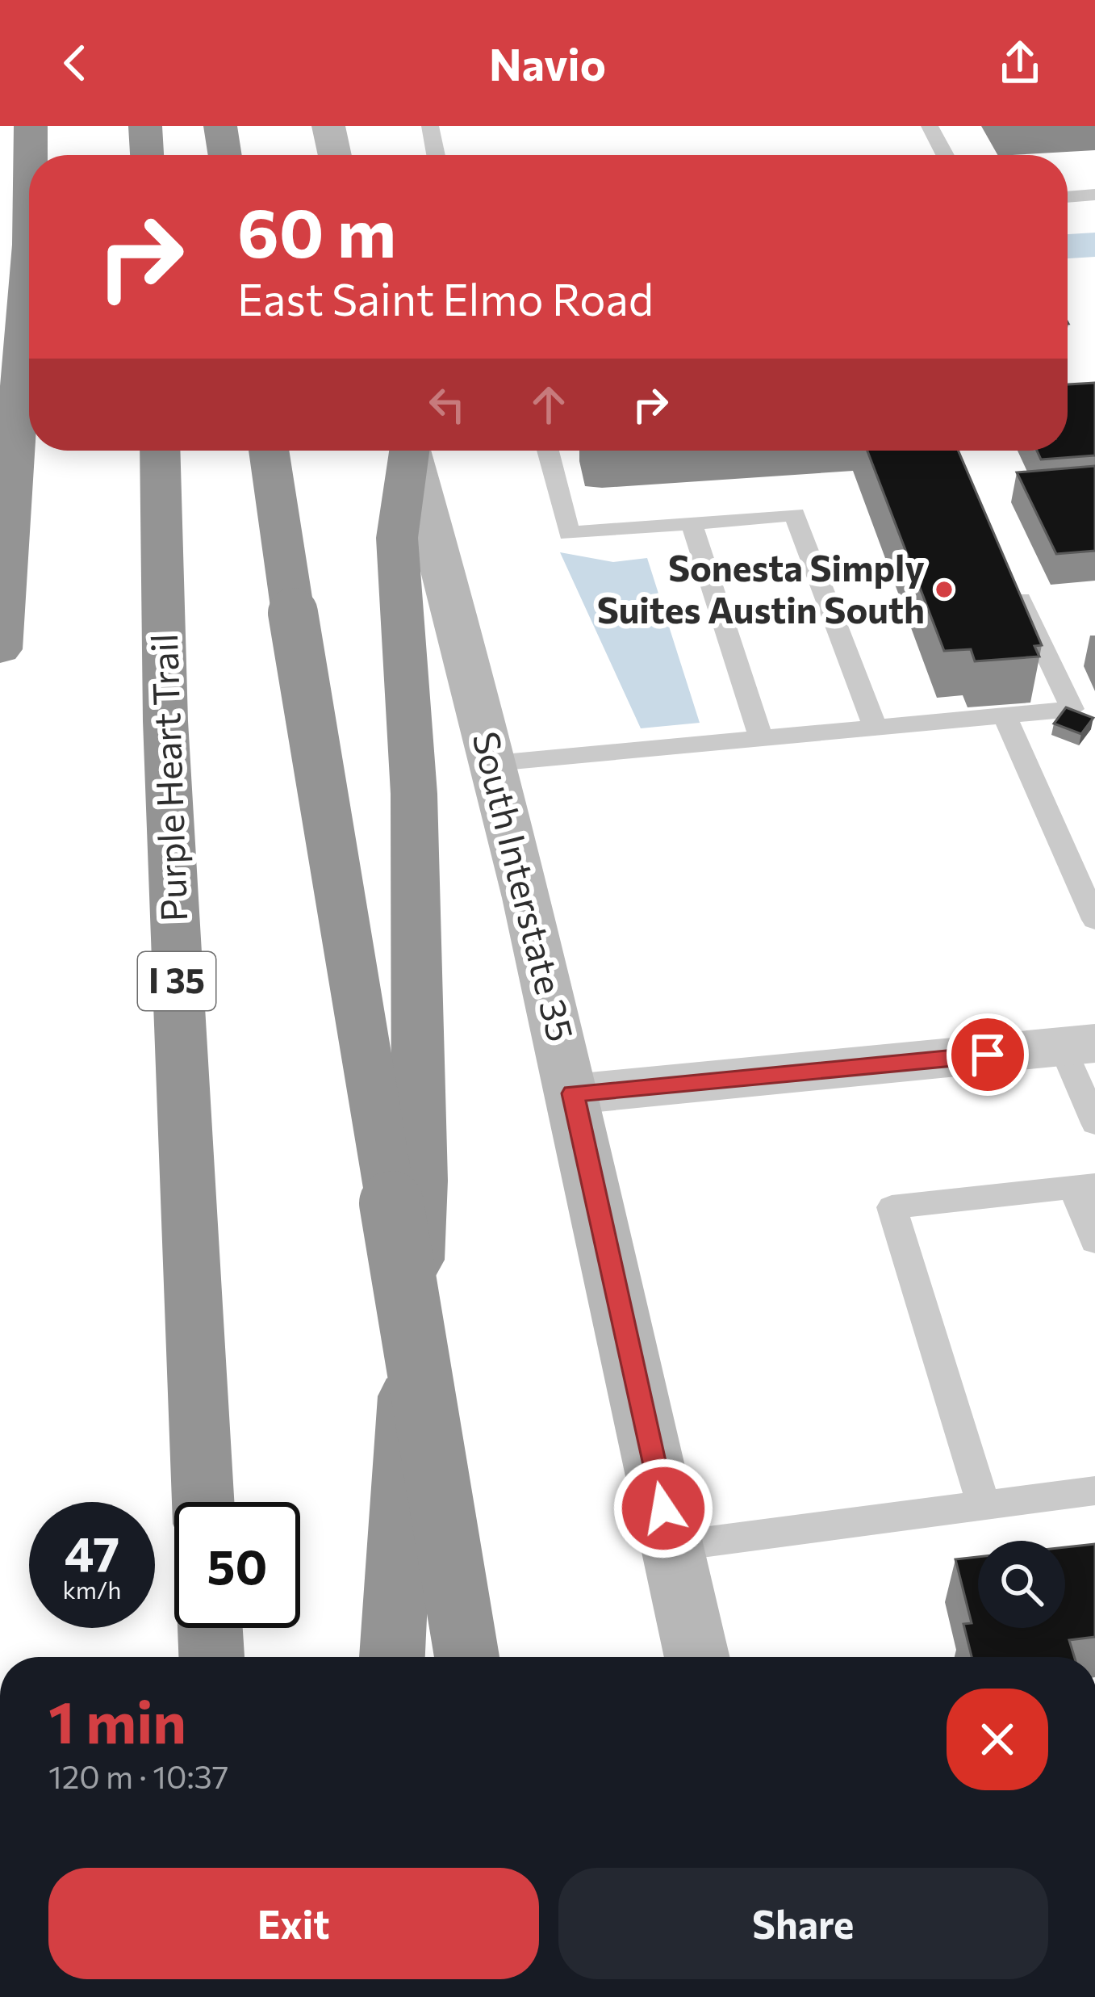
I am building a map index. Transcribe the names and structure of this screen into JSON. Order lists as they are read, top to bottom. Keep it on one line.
{"streets":{"highway":["Purple Heart Trail","I 35"],"main road":["South Interstate 35"]},"places":["Sonesta Simply Suites Austin South"],"page":{"header":"Navio","turn":["60 m","East Saint Elmo Road"],"speed":"47 km/h","limit":"50","heading":["1 min","120 m · 10:37"],"buttons":["Exit","Share"]}}
